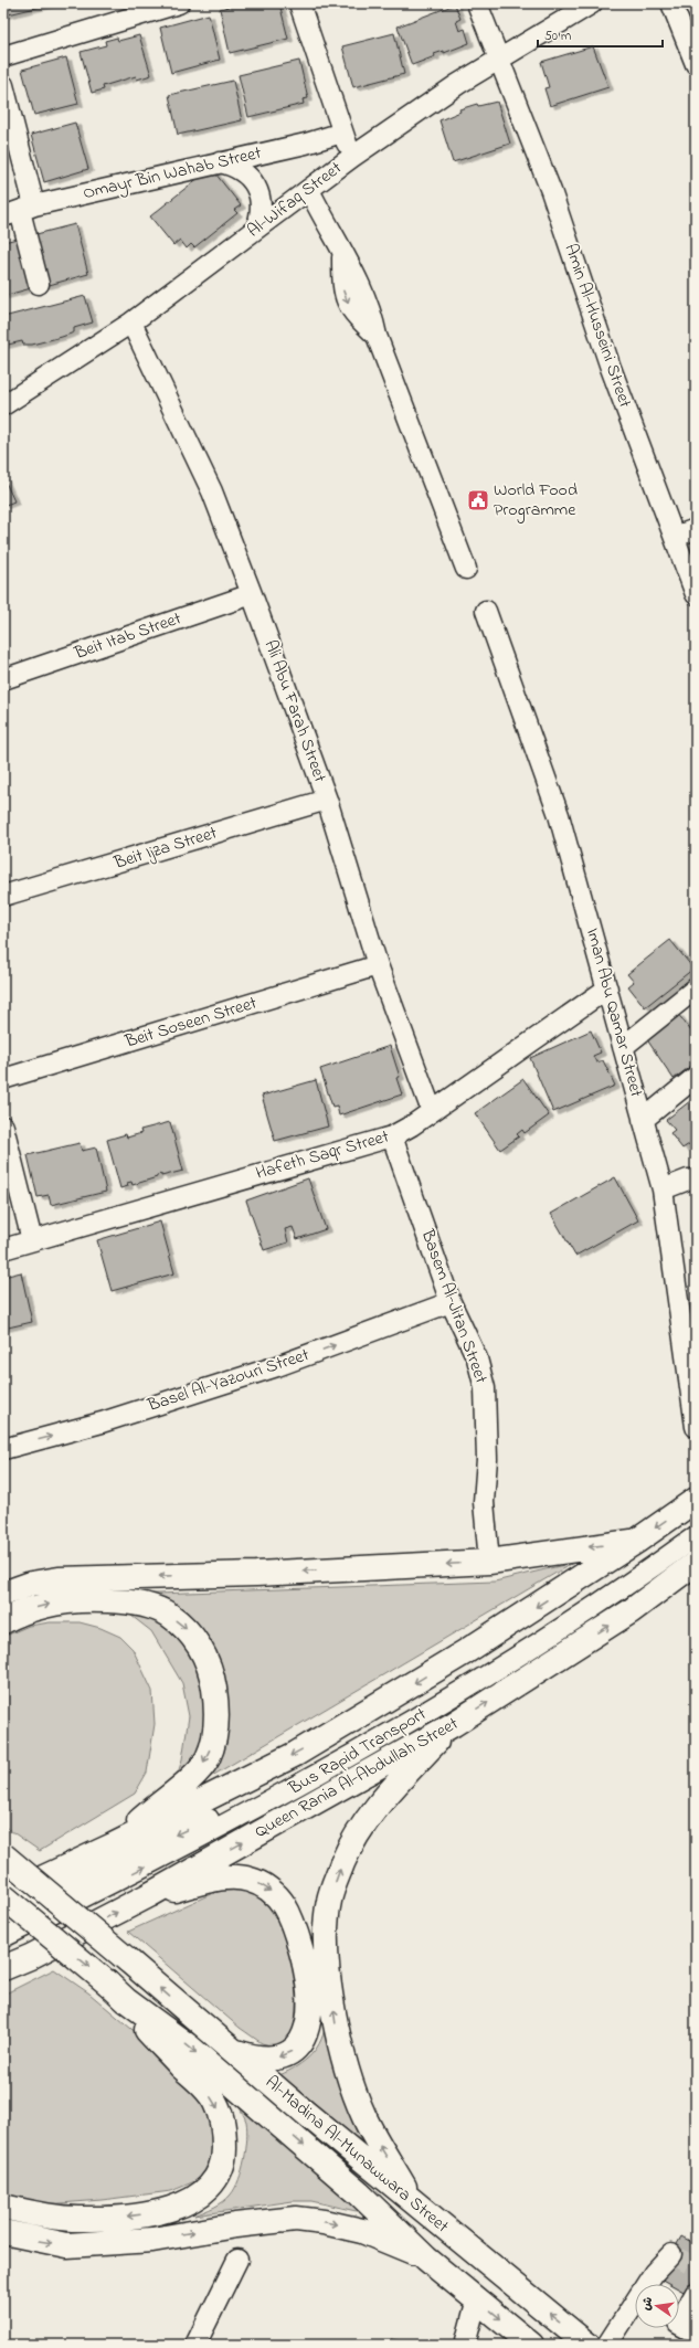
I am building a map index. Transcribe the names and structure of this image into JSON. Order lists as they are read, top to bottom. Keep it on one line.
{"streets":{"main road":["Queen Rania Al-Abdullah Street","Al-Madina Al-Munawwara Street"],"street":["Omayr Bin Wahab Street","Al-Wifaq Street","Amin Al-Husseini Street","Beit Itab Street","Ali Abu Farah Street","Beit Ijza Street","Iman Abu Qamar Street","Beit Soseen Street","Hafeth Saqr Street","Basem Al-Jitan Street","Basel Al-Yazouri Street","Bus Rapid Transport"]},"crossings":[["Al-Wifaq Street","Amin Al-Husseini Street"],["Al-Wifaq Street","Ali Abu Farah Street"],["Beit Itab Street","Ali Abu Farah Street"],["Ali Abu Farah Street","Beit Ijza Street"],["Ali Abu Farah Street","Beit Soseen Street"],["Ali Abu Farah Street","Hafeth Saqr Street"],["Iman Abu Qamar Street","Hafeth Saqr Street"],["Hafeth Saqr Street","Basem Al-Jitan Street"],["Basem Al-Jitan Street","Basel Al-Yazouri Street"]],"one_way":["Basel Al-Yazouri Street"],"places":{"public building":["World Food Programme"]},"scale_bar":"50 m","north":"left"}
